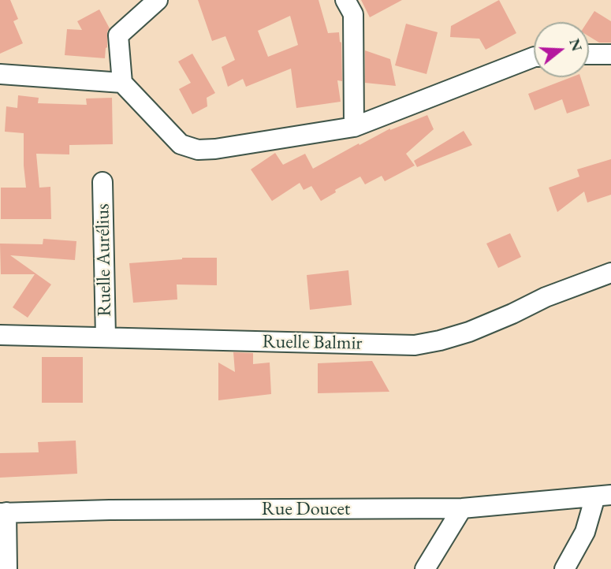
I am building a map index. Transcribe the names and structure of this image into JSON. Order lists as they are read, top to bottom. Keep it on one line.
{"streets":{"street":["Ruelle Aurélius","Ruelle Balmir","Rue Doucet"]},"crossings":[["Ruelle Aurélius","Ruelle Balmir"]],"north":"right"}
